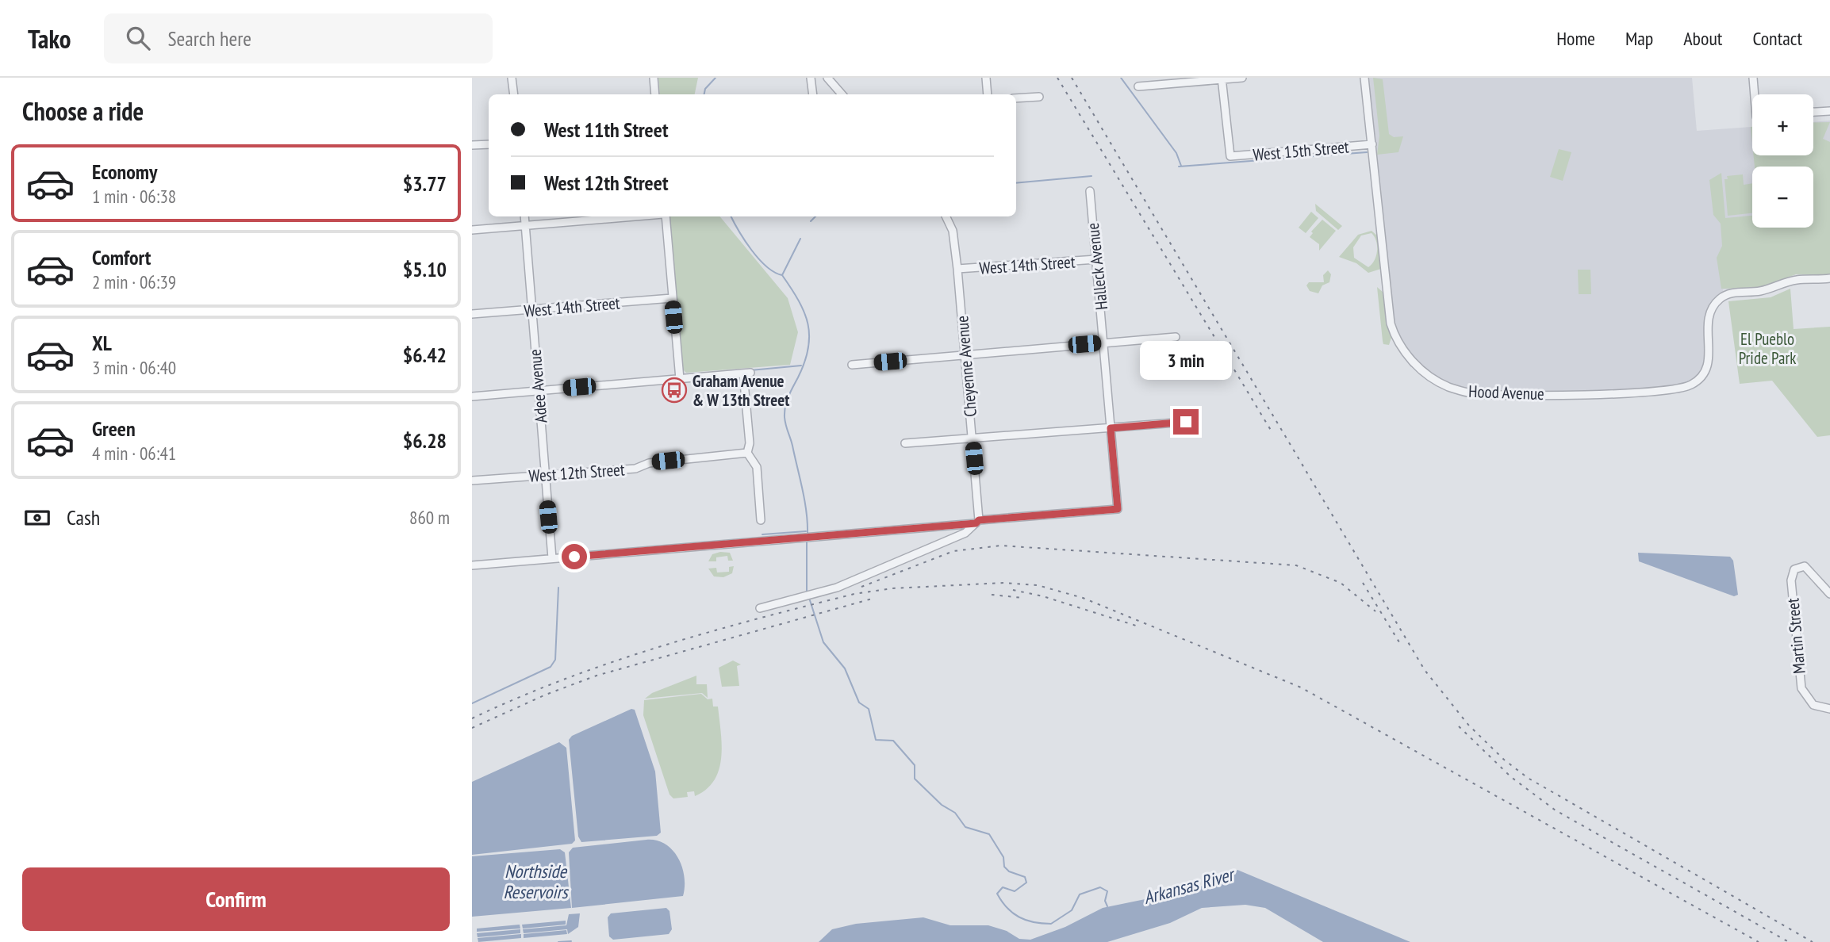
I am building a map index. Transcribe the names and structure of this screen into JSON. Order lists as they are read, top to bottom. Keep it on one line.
{"streets":{"street":["West 15th Street","West 14th Street","Halleck Avenue","Cheyenne Avenue","Adee Avenue","Hood Avenue","West 12th Street","Martin Street"]},"crossings":[["West 15th Street","Hood Avenue"],["West 14th Street","Halleck Avenue"],["West 14th Street","Cheyenne Avenue"],["West 14th Street","Adee Avenue"],["Halleck Avenue","Cheyenne Avenue"],["Adee Avenue","West 12th Street"]],"water":["Northside Reservoirs","Arkansas River"],"parks":["El Pueblo Pride Park"],"places":{"bus stop":["Graham Avenue & W 13th Street"]},"page":{"header":"Tako","search":"Search here","nav":["Home","Map","About","Contact"],"heading":"Choose a ride","map_buttons":["+","−"],"banner":["West 11th Street","West 12th Street"],"list":[{"name":"Economy","note":"1 min · 06:38","value":"$3.77"},{"name":"Comfort","note":"2 min · 06:39","value":"$5.10"},{"name":"XL","note":"3 min · 06:40","value":"$6.42"},{"name":"Green","note":"4 min · 06:41","value":"$6.28"}],"bubble":"3 min","pay":["Cash","860 m"],"buttons":"Confirm"}}
